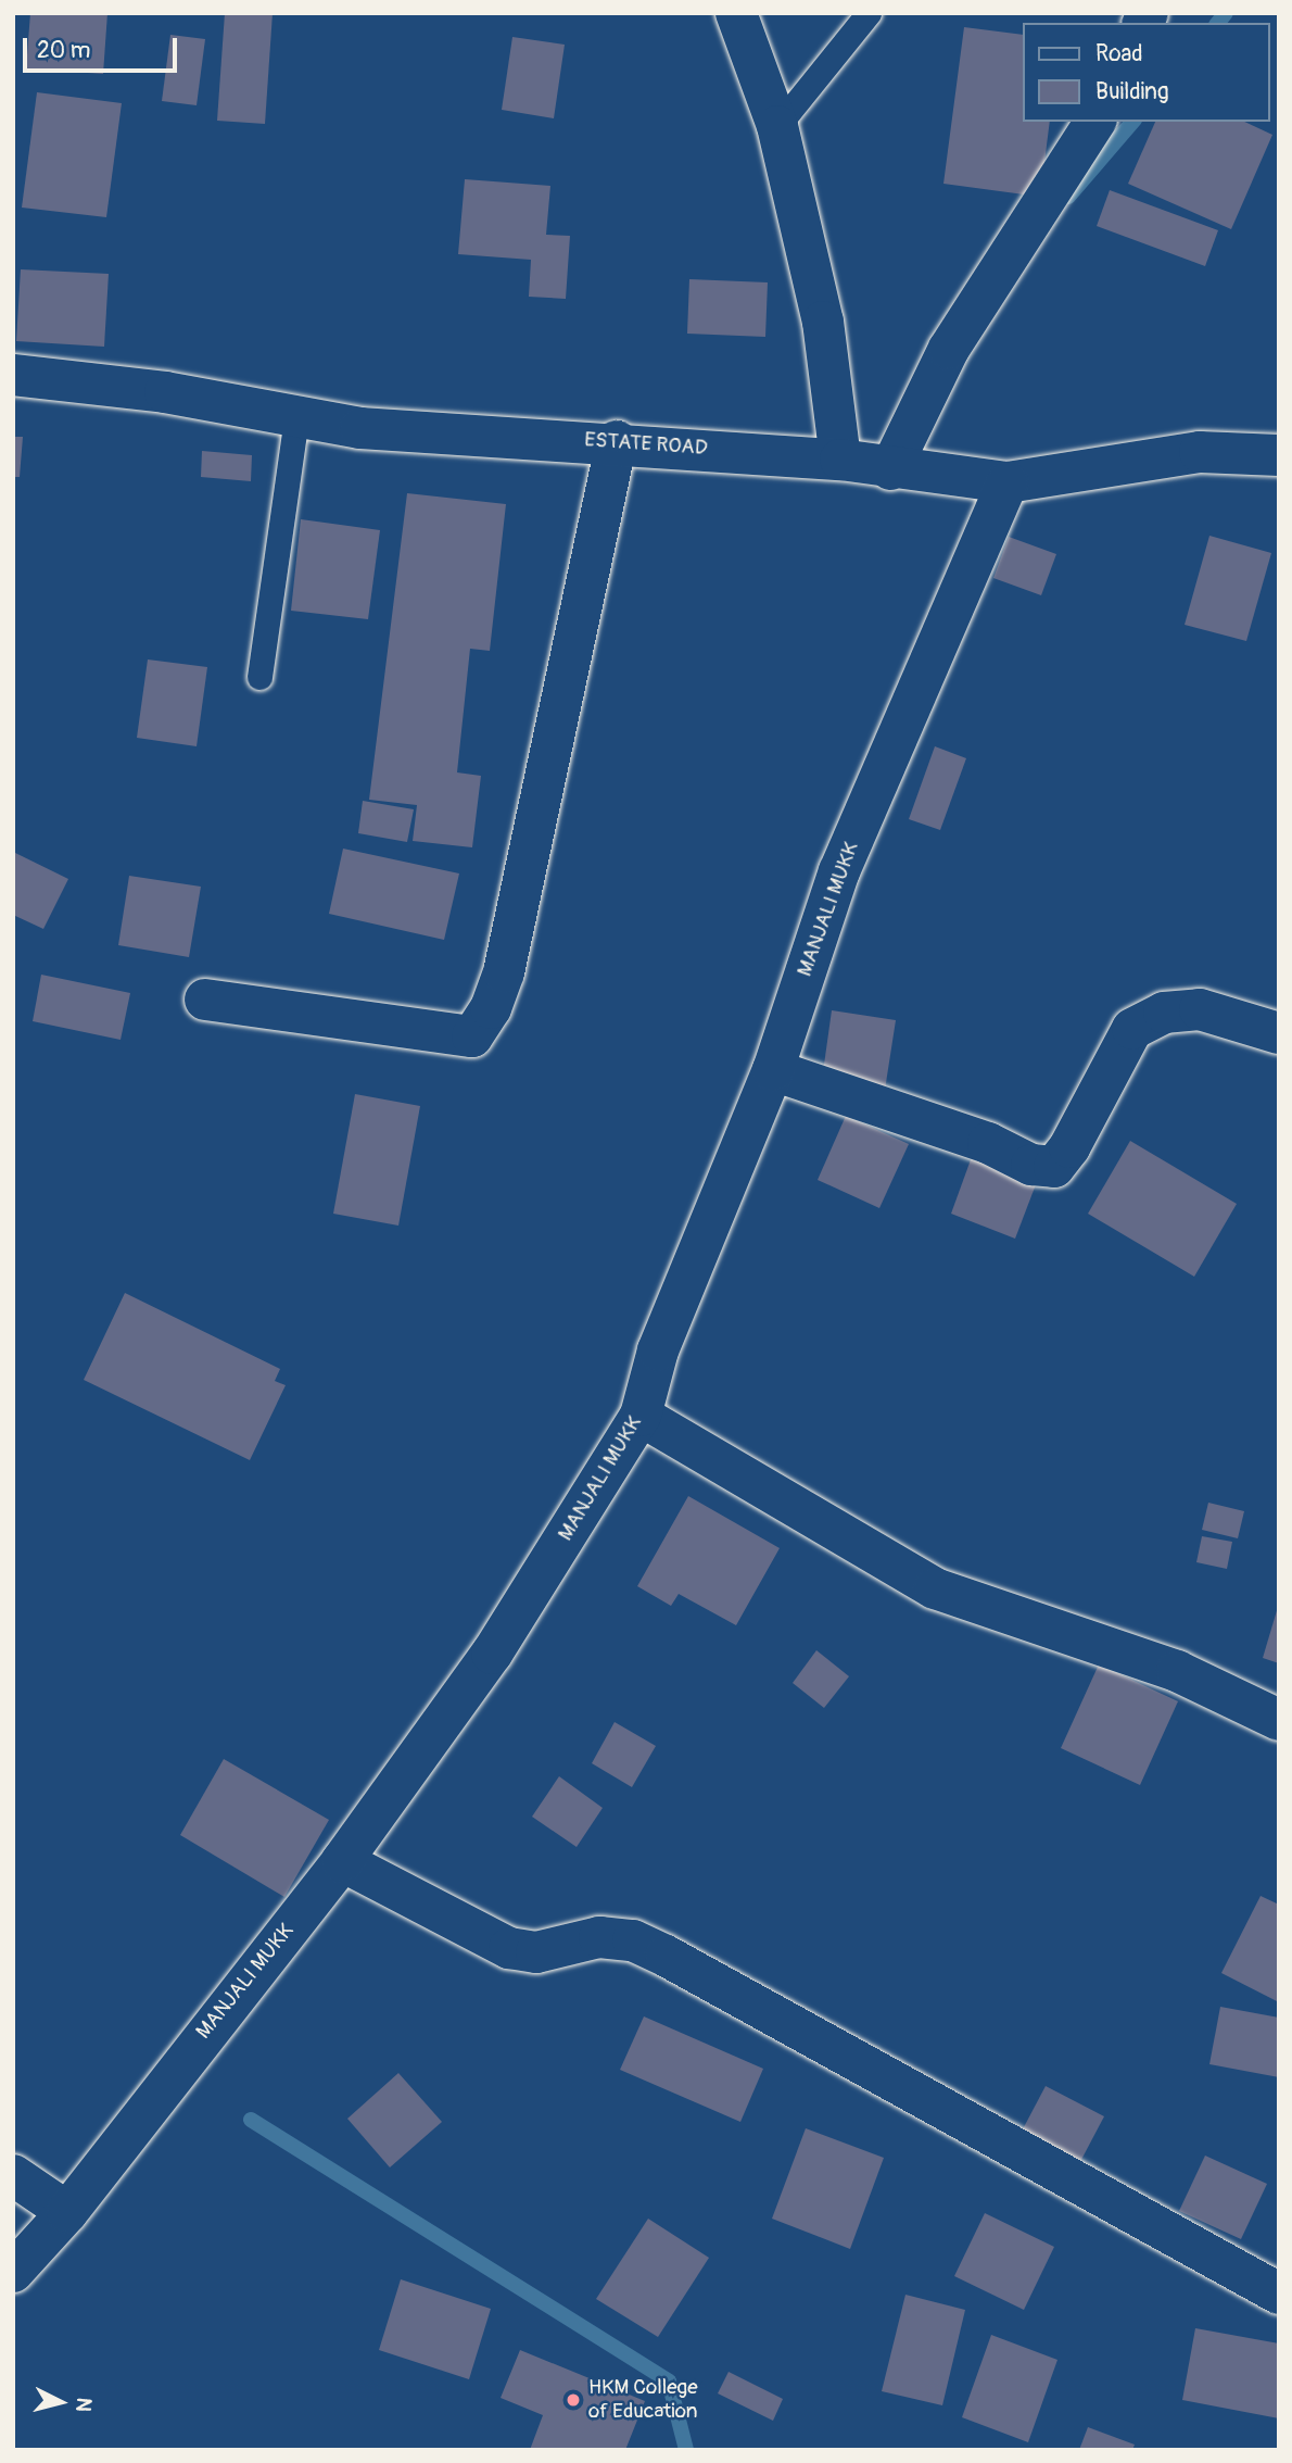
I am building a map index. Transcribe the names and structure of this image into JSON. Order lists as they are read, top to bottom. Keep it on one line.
{"streets":{"street":["ESTATE ROAD","MANJALI MUKK"]},"crossings":[["ESTATE ROAD","MANJALI MUKK"]],"places":["HKM College of Education"],"legend":["Road","Building"],"scale_bar":"20 m","north":"right"}
